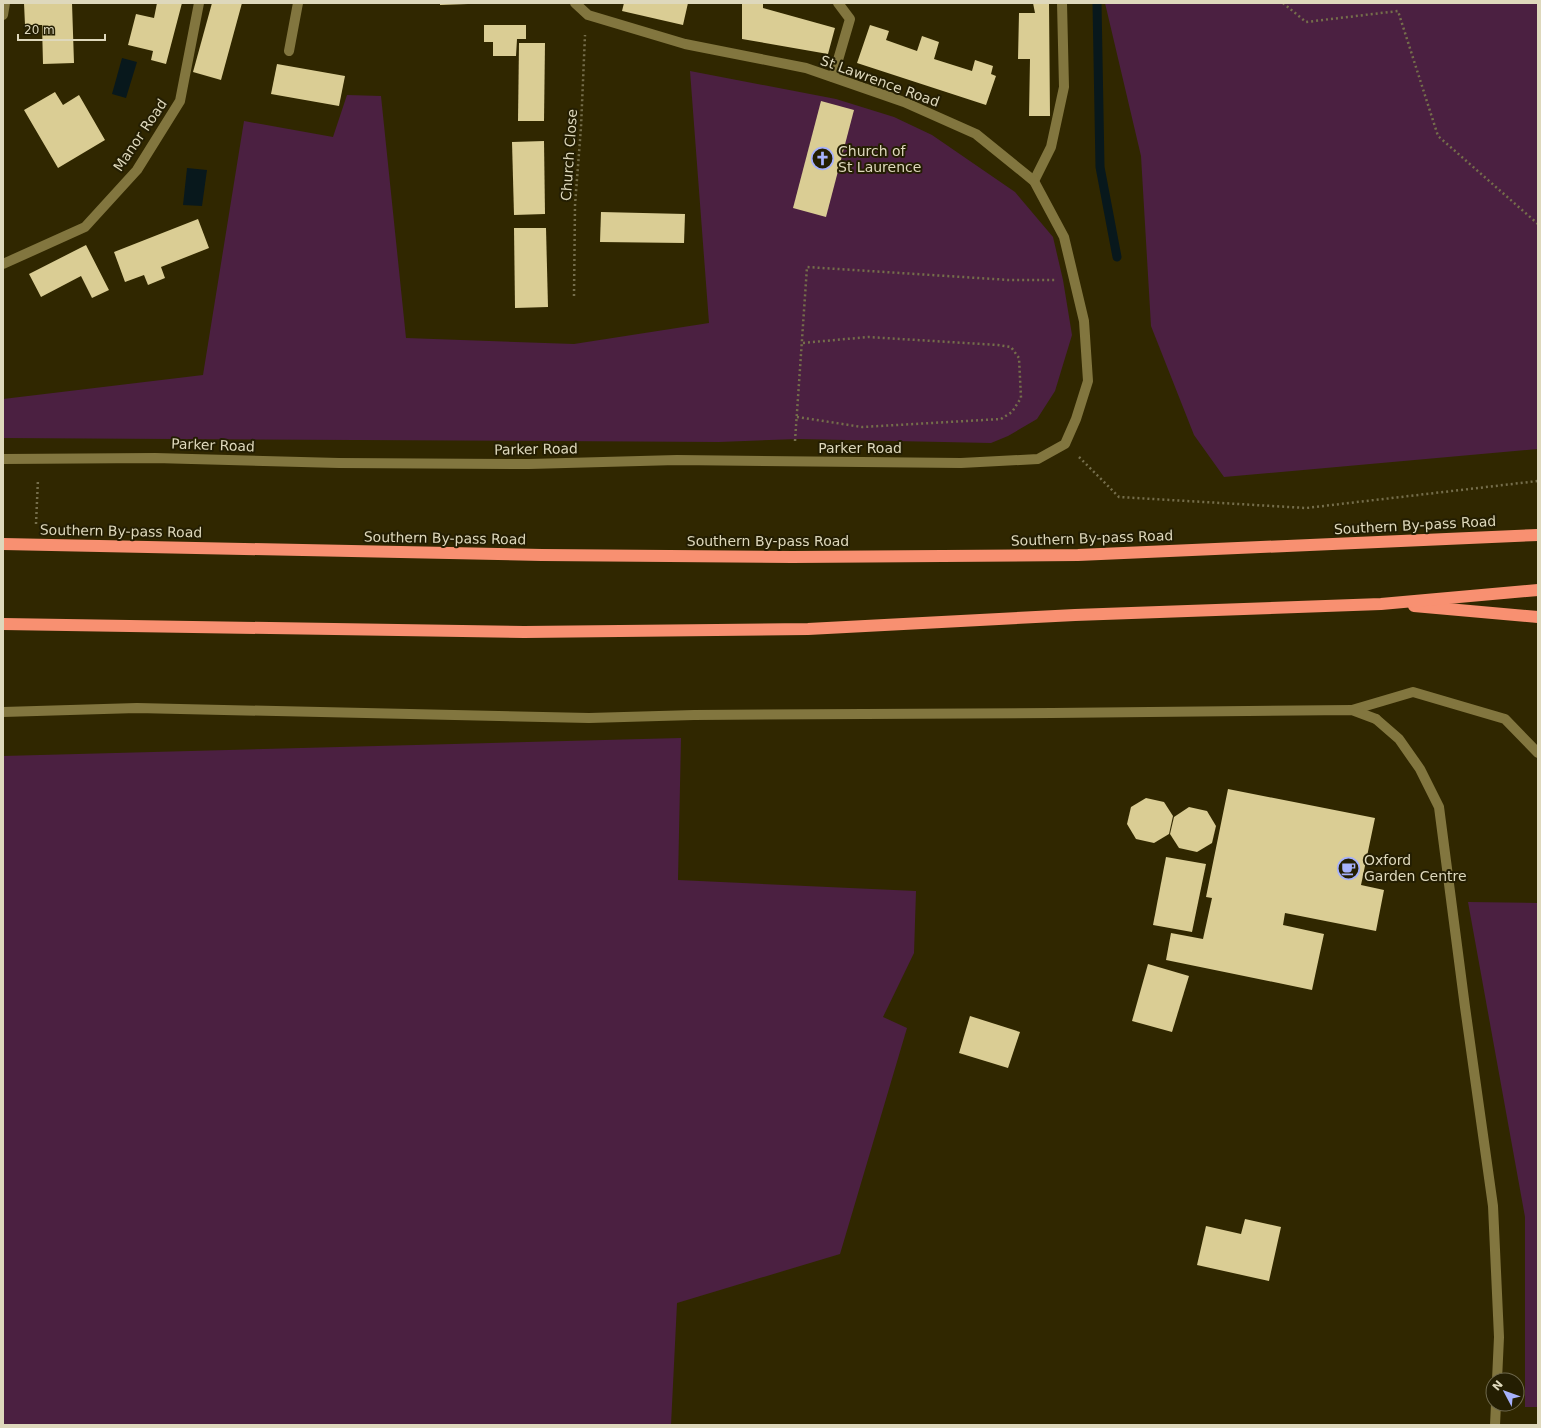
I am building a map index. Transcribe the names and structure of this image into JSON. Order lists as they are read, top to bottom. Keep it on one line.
{"streets":{"highway":["Southern By-pass Road"],"street":["St Lawrence Road","Manor Road","Parker Road"],"path":["Church Close"]},"crossings":[["St Lawrence Road","Church Close"],["St Lawrence Road","Parker Road"]],"places":{"church":["Church of St Laurence"],"cafe":["Oxford Garden Centre"]},"scale_bar":"20 m","north":"top left"}
